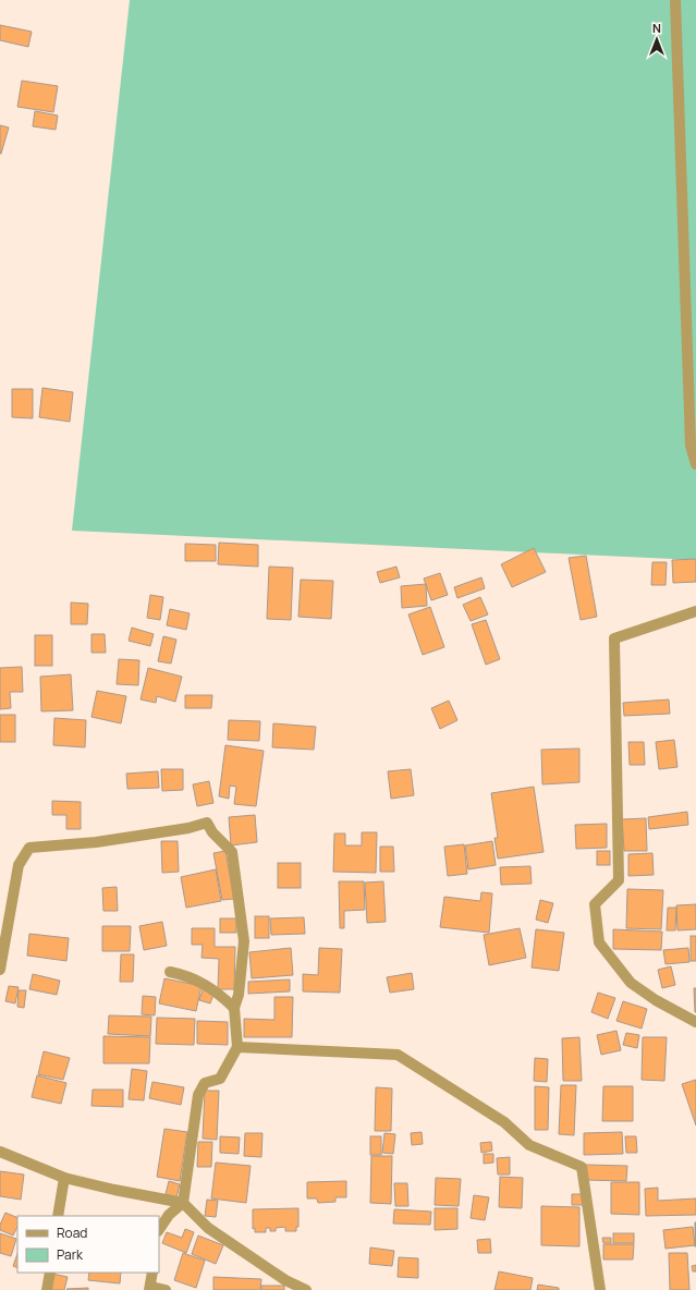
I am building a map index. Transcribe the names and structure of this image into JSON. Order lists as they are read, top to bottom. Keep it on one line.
{"legend":["Road","Park"],"north":"top"}
